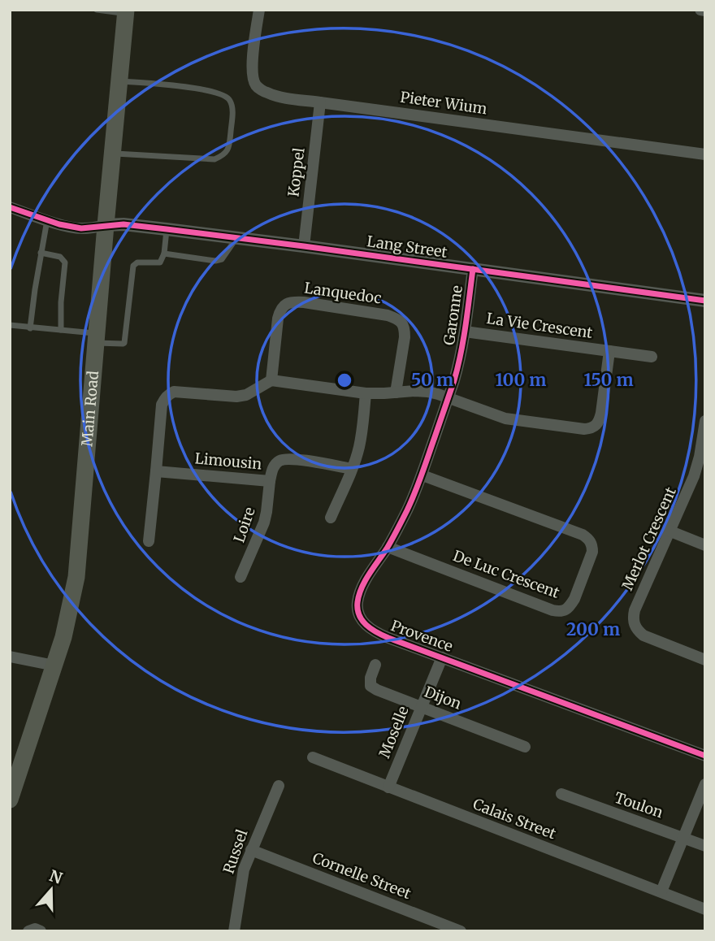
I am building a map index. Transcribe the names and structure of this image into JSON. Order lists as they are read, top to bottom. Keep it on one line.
{"streets":{"main road":["Main Road"],"street":["Pieter Wium","Koppel","Lang Street","Lanquedoc","Garonne","La Vie Crescent","Limousin","Loire","Merlot Crescent","De Luc Crescent","Provence","Dijon","Moselle","Toulon","Calais Street","Russel","Cornelle Street"]},"crossings":[["Pieter Wium","Koppel"],["Koppel","Lang Street"],["Lang Street","Garonne"],["Lang Street","Main Road"],["Garonne","La Vie Crescent"],["Garonne","Provence"],["La Vie Crescent","Provence"],["Limousin","Loire"],["De Luc Crescent","Provence"],["Provence","Moselle"],["Dijon","Moselle"],["Moselle","Calais Street"],["Russel","Cornelle Street"]],"north":"top","rings":["50 m","100 m","150 m","200 m"]}
